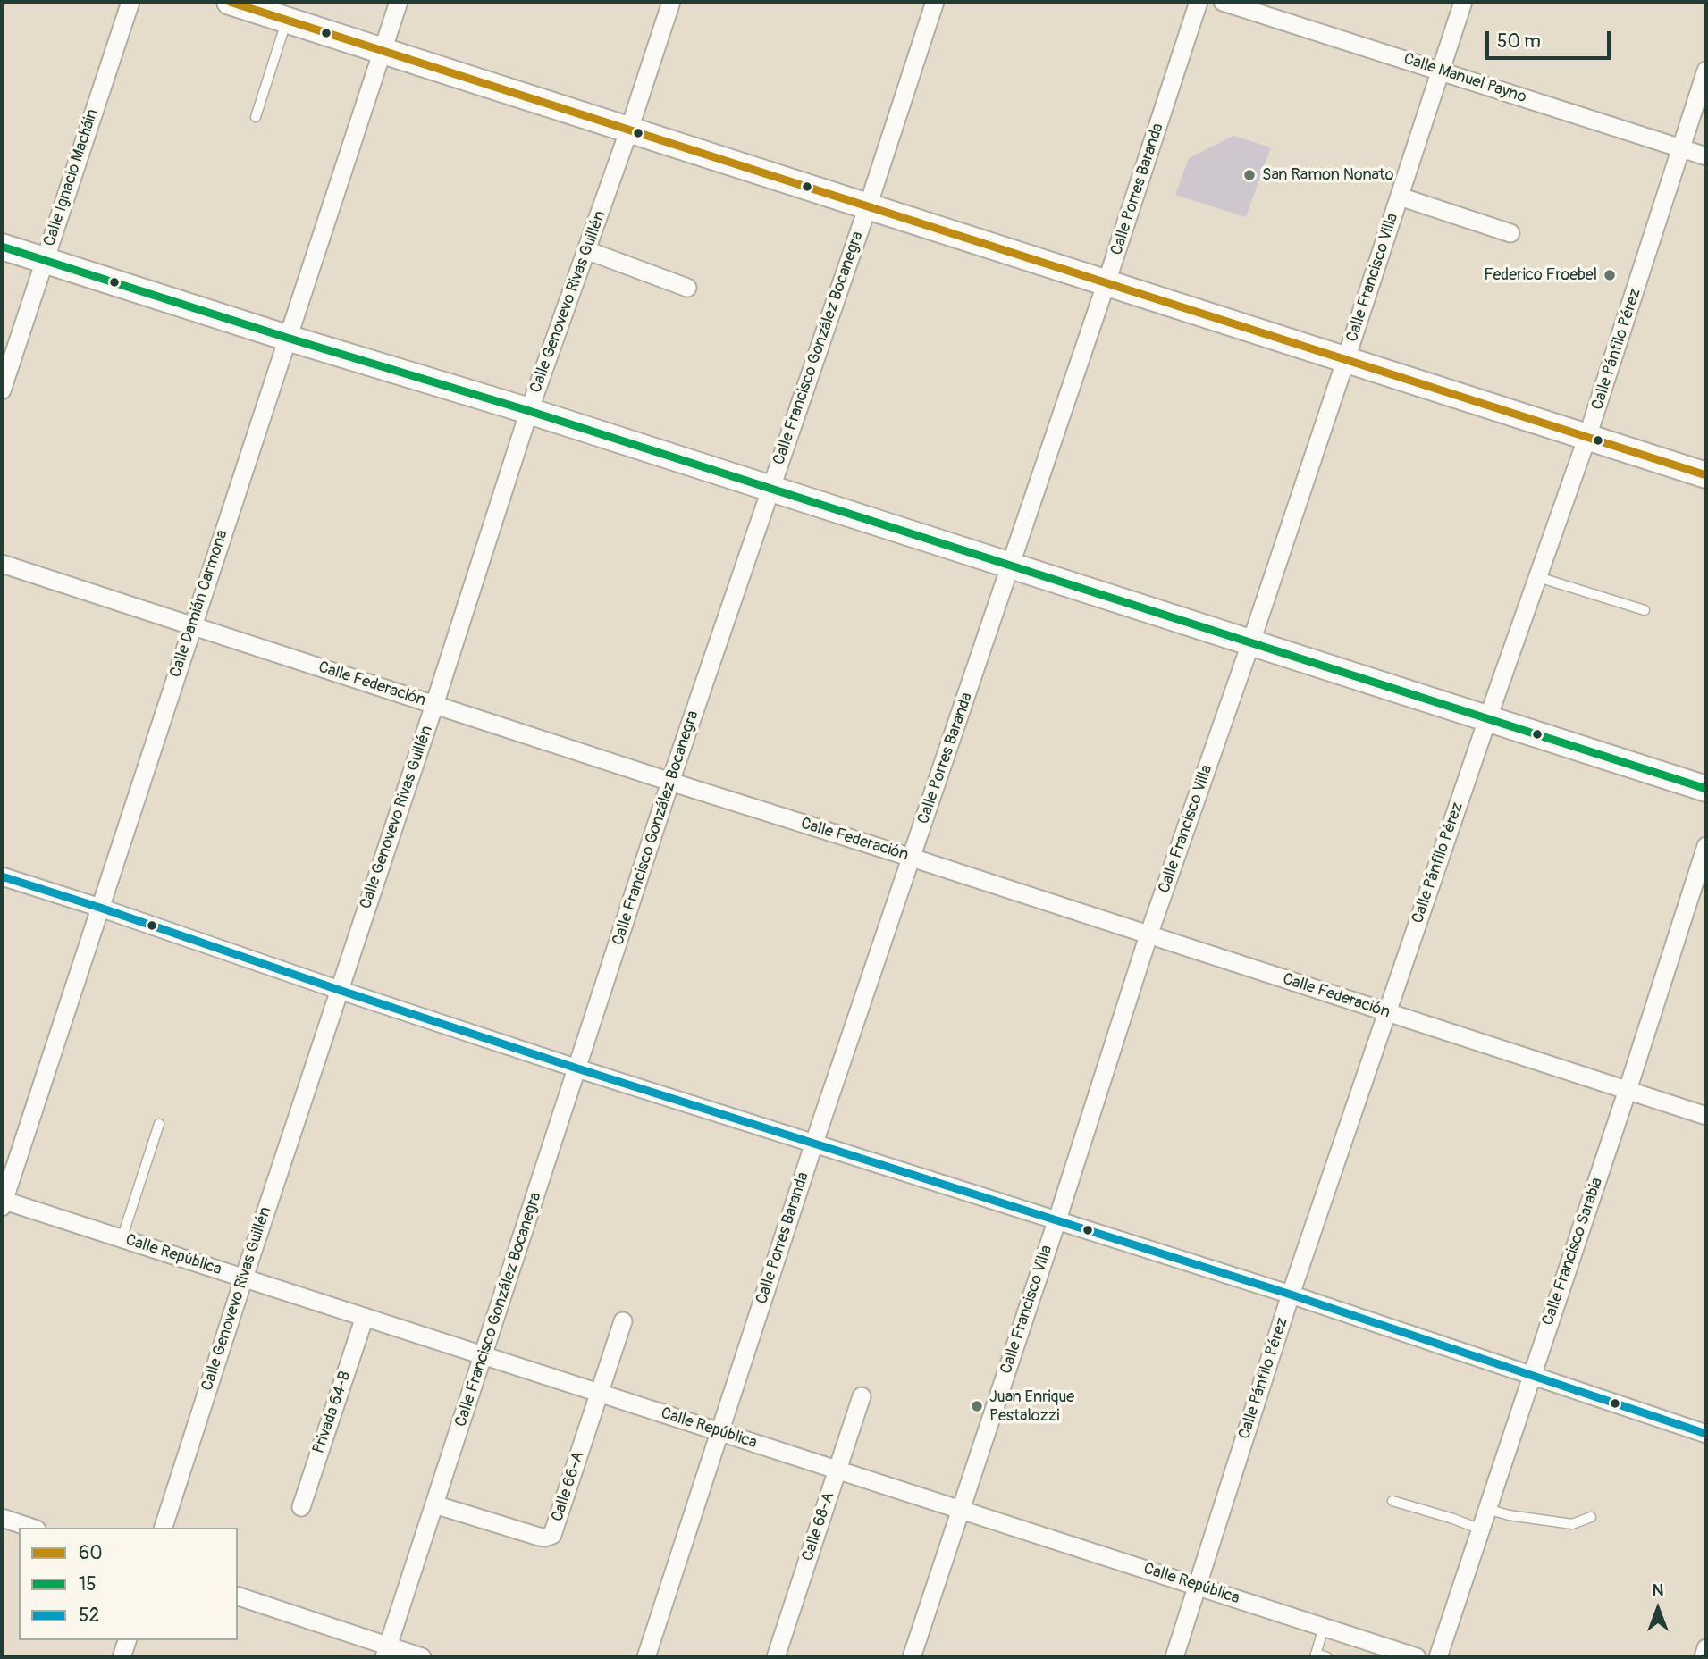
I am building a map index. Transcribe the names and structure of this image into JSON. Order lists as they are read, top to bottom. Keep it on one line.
{"streets":{"street":["Calle Manuel Payno","Calle Ignacio Macháin","Calle Porres Baranda","Calle Francisco Villa","Calle Genovevo Rivas Guillén","Calle Francisco González Bocanegra","Calle Pánfilo Pérez","Calle Damián Carmona","Calle Federación","Calle Francisco Sarabia","Calle República","Privada 64-B","Calle 66-A","Calle 68-A"]},"crossings":[["Calle Manuel Payno","Calle Francisco Villa"],["Calle Manuel Payno","Calle Pánfilo Pérez"],["Calle Porres Baranda","Calle Federación"],["Calle Porres Baranda","Calle República"],["Calle Francisco Villa","Calle Federación"],["Calle Francisco Villa","Calle República"],["Calle Genovevo Rivas Guillén","Calle Federación"],["Calle Genovevo Rivas Guillén","Calle República"],["Calle Francisco González Bocanegra","Calle Federación"],["Calle Francisco González Bocanegra","Calle República"],["Calle Francisco González Bocanegra","Calle 66-A"],["Calle Pánfilo Pérez","Calle Federación"],["Calle Pánfilo Pérez","Calle República"],["Calle Damián Carmona","Calle Federación"],["Calle Damián Carmona","Calle República"],["Calle Federación","Calle Francisco Sarabia"],["Calle República","Privada 64-B"],["Calle República","Calle 66-A"],["Calle República","Calle 68-A"]],"places":["San Ramon Nonato","Federico Froebel","Juan Enrique Pestalozzi"],"lines":["transit line 60","transit line 15","transit line 52"],"legend":["60","15","52"],"scale_bar":"50 m","north":"top"}
